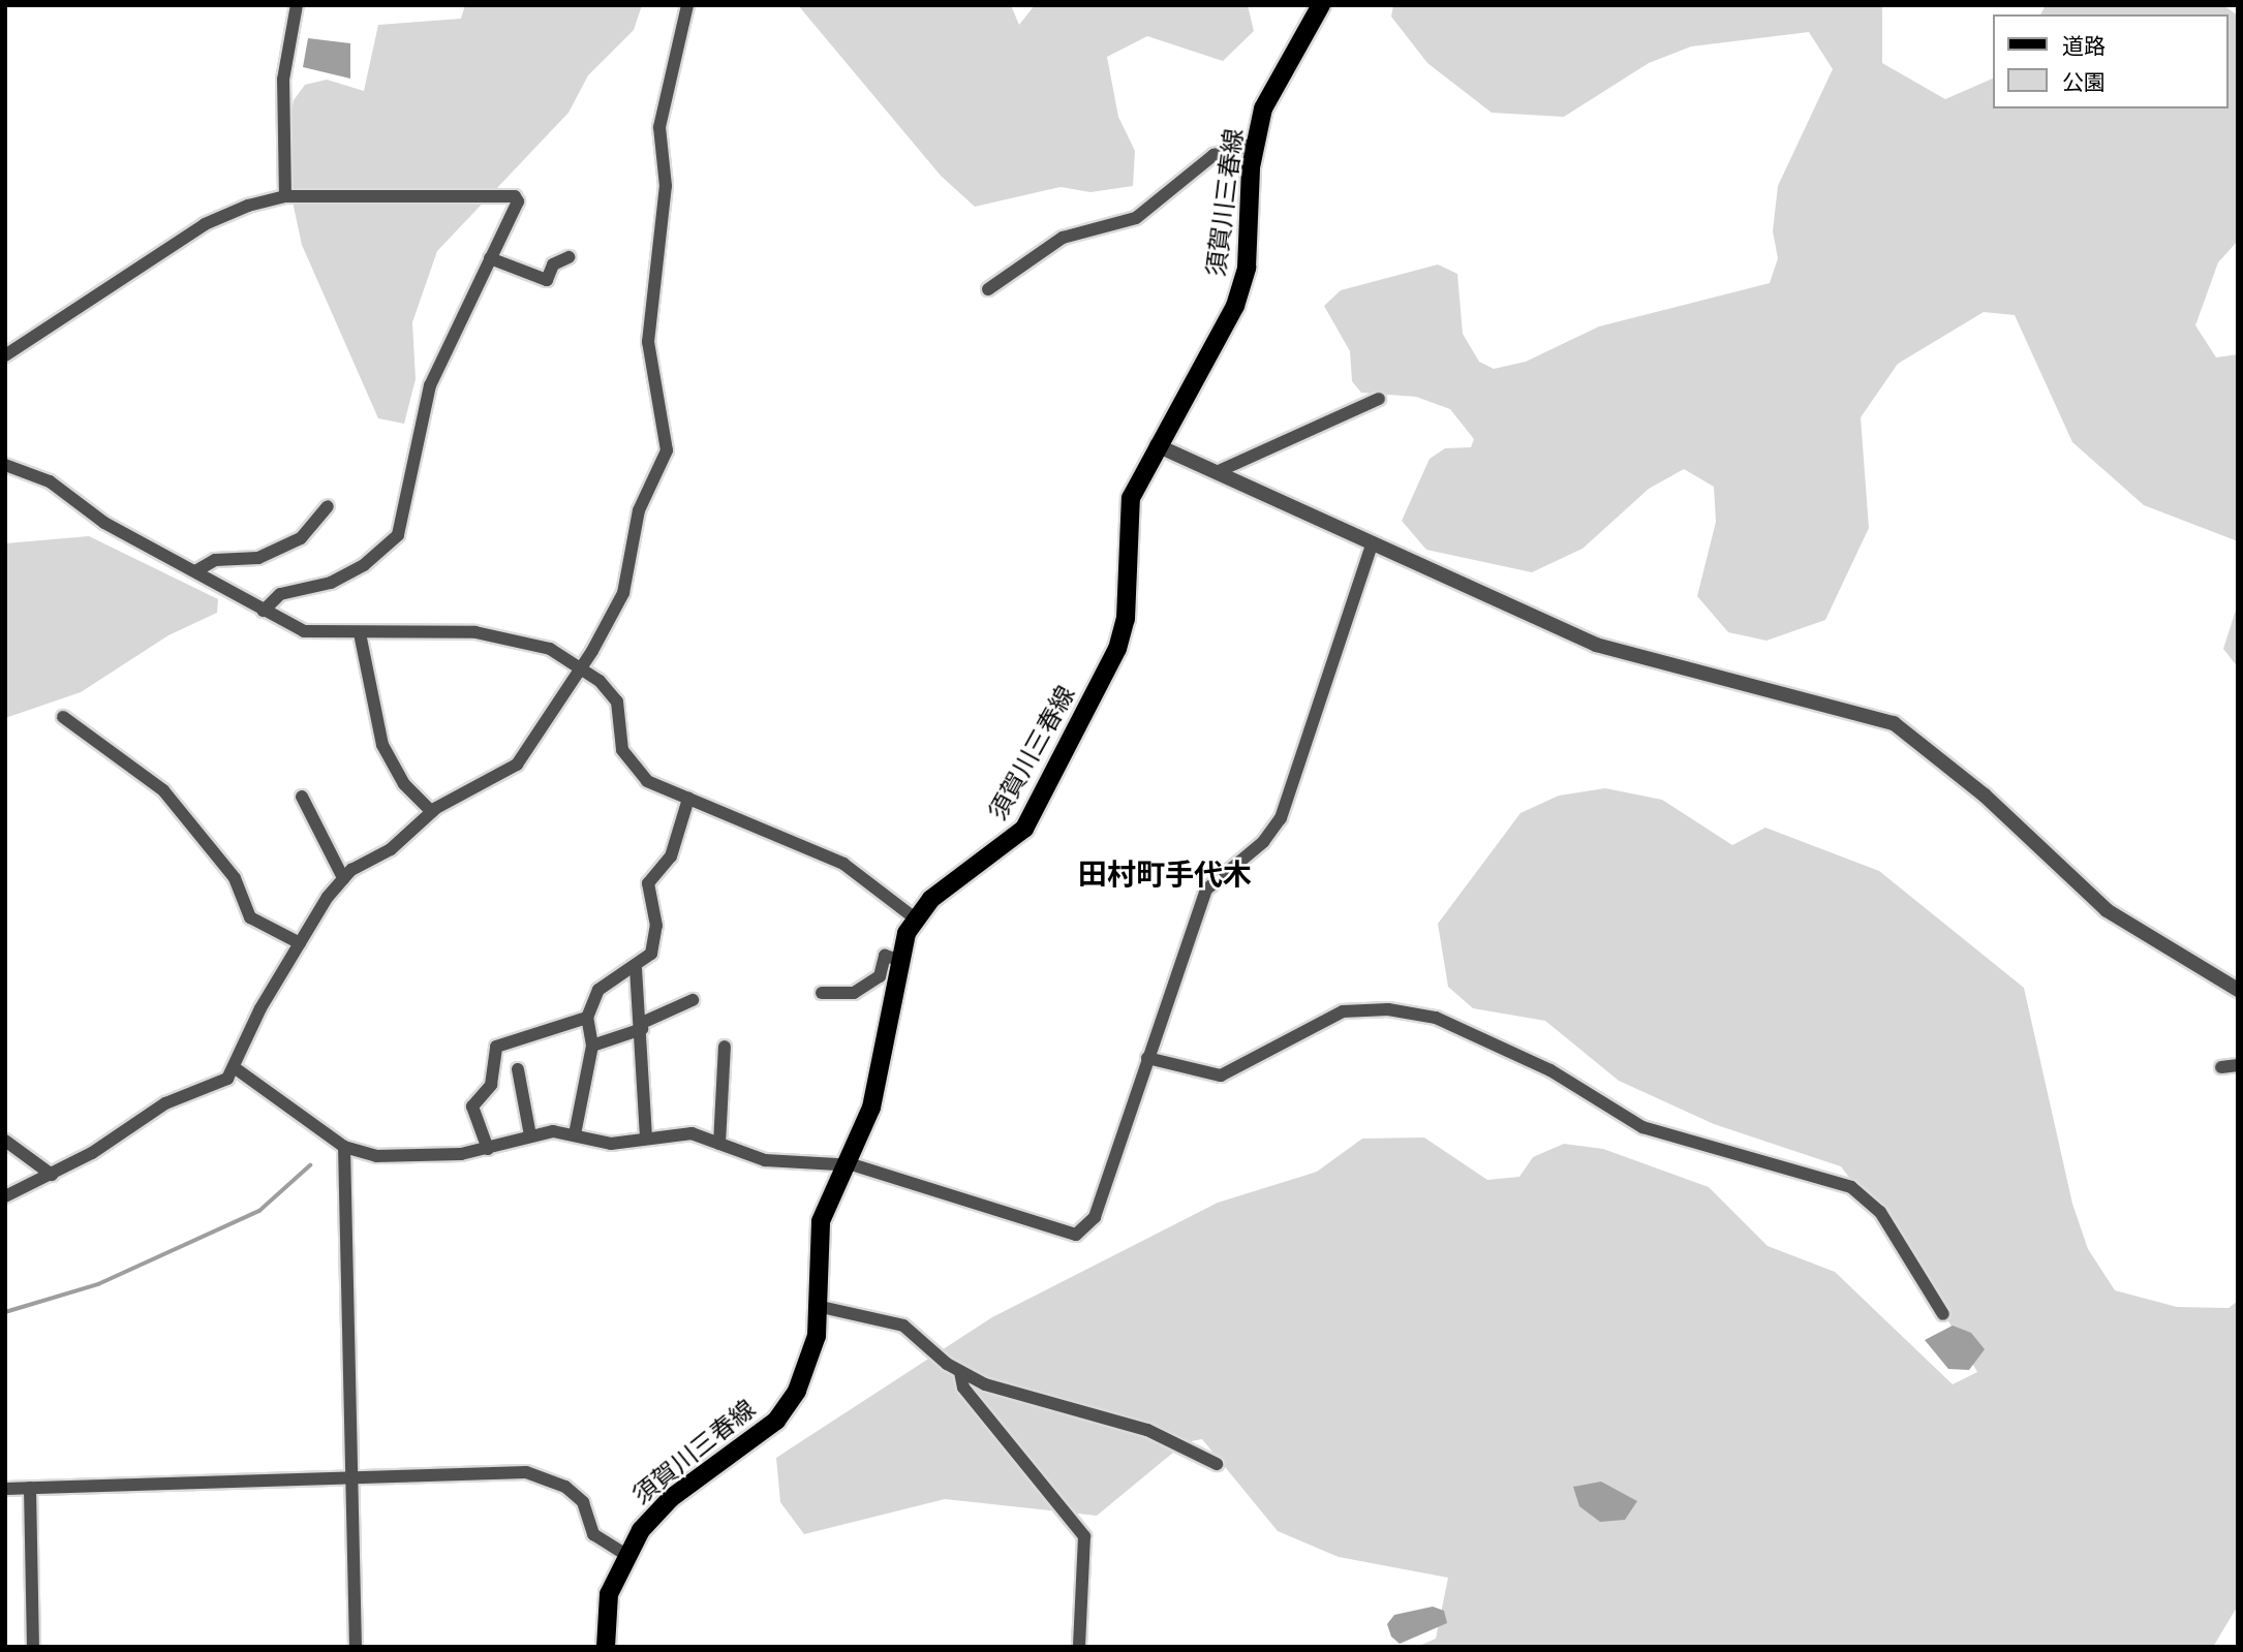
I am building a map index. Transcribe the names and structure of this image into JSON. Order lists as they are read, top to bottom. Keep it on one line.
{"streets":{"main road":["須賀川三春線"]},"districts":["田村町手代木"],"legend":["道路","公園"]}
